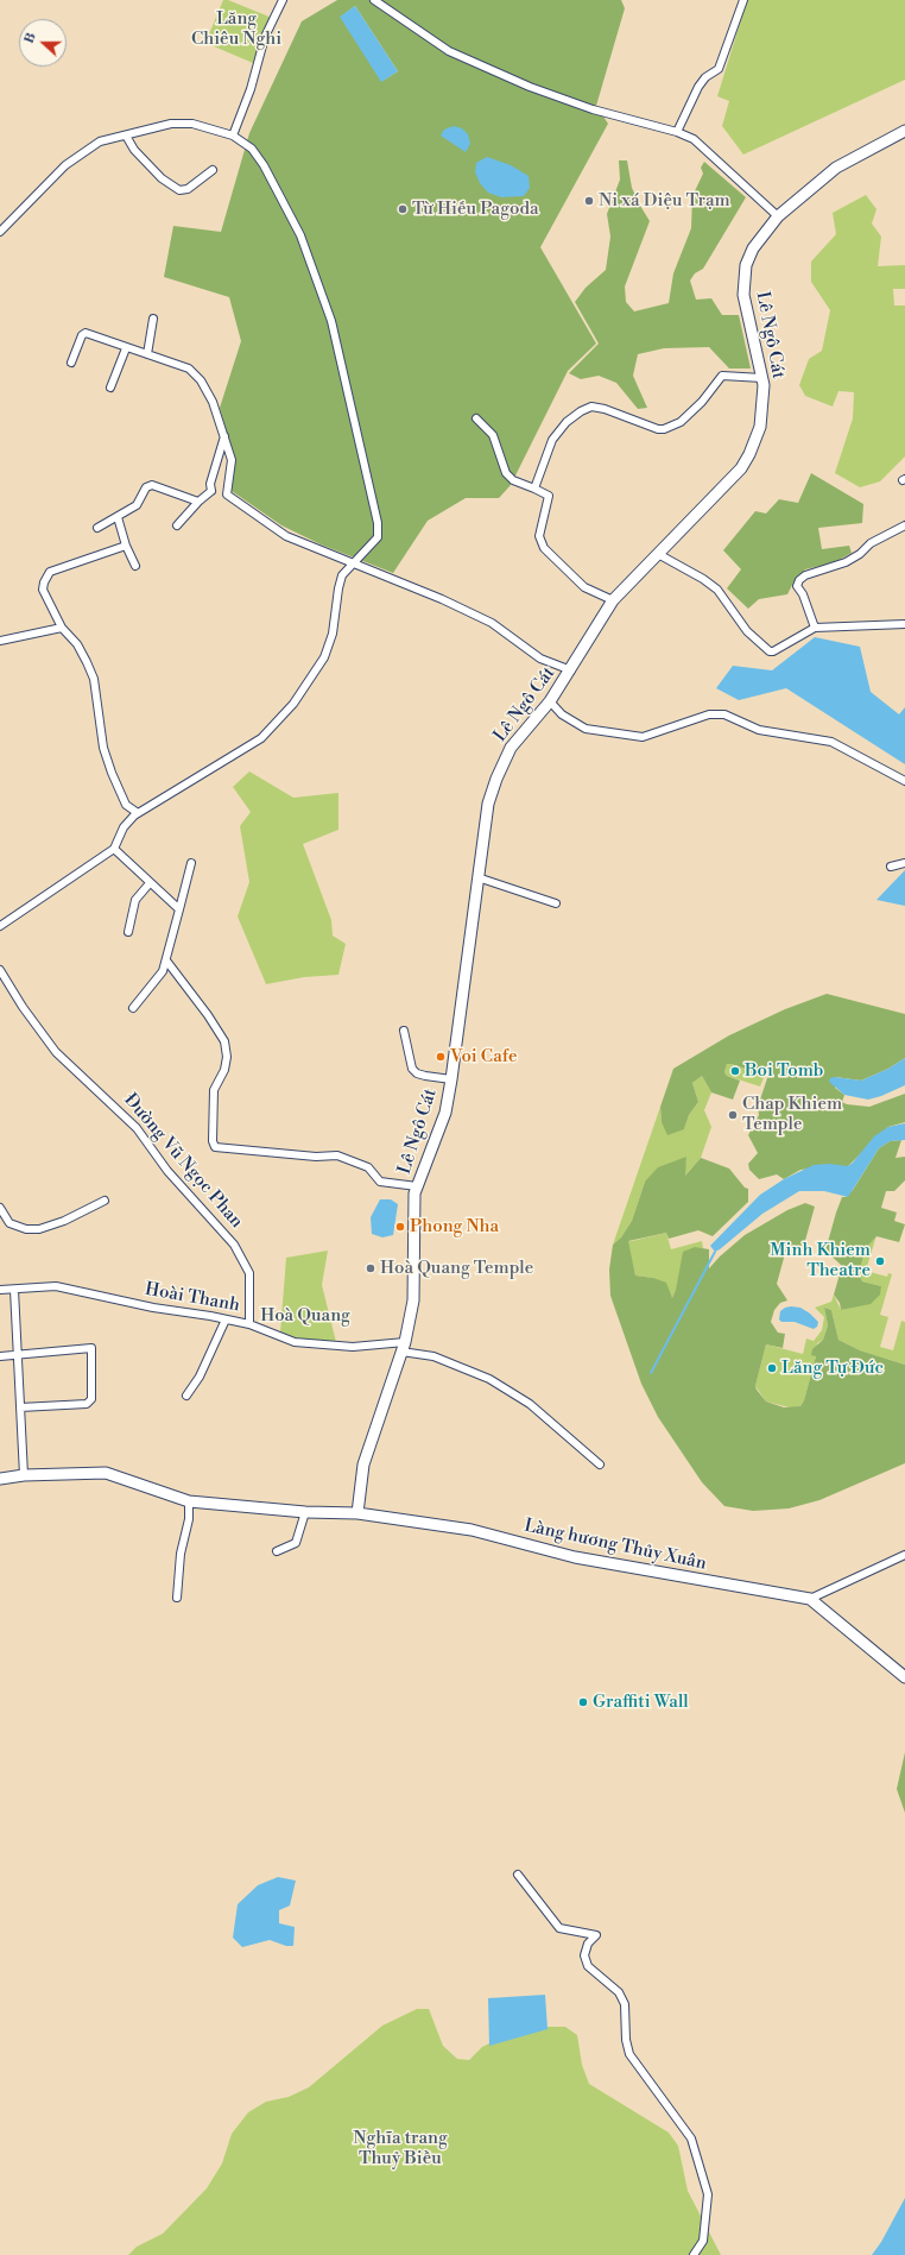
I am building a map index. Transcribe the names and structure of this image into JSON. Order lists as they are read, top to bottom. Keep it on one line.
{"streets":{"street":["Lê Ngô Cát","Đường Vũ Ngọc Phan","Hoài Thanh","Làng hương Thủy Xuân"]},"crossings":[["Lê Ngô Cát","Hoài Thanh"],["Lê Ngô Cát","Làng hương Thủy Xuân"],["Đường Vũ Ngọc Phan","Hoài Thanh"]],"parks":["Lăng Chiêu Nghi","Hoà Quang","Nghĩa trang Thuỷ Biều"],"places":["Ni xá Diệu Trạm","Từ Hiếu Pagoda","Voi Cafe","Boi Tomb","Chap Khiem Temple","Phong Nha","Minh Khiem Theatre","Hoà Quang Temple","Lăng Tự Đức","Graffiti Wall"],"north":"left"}
